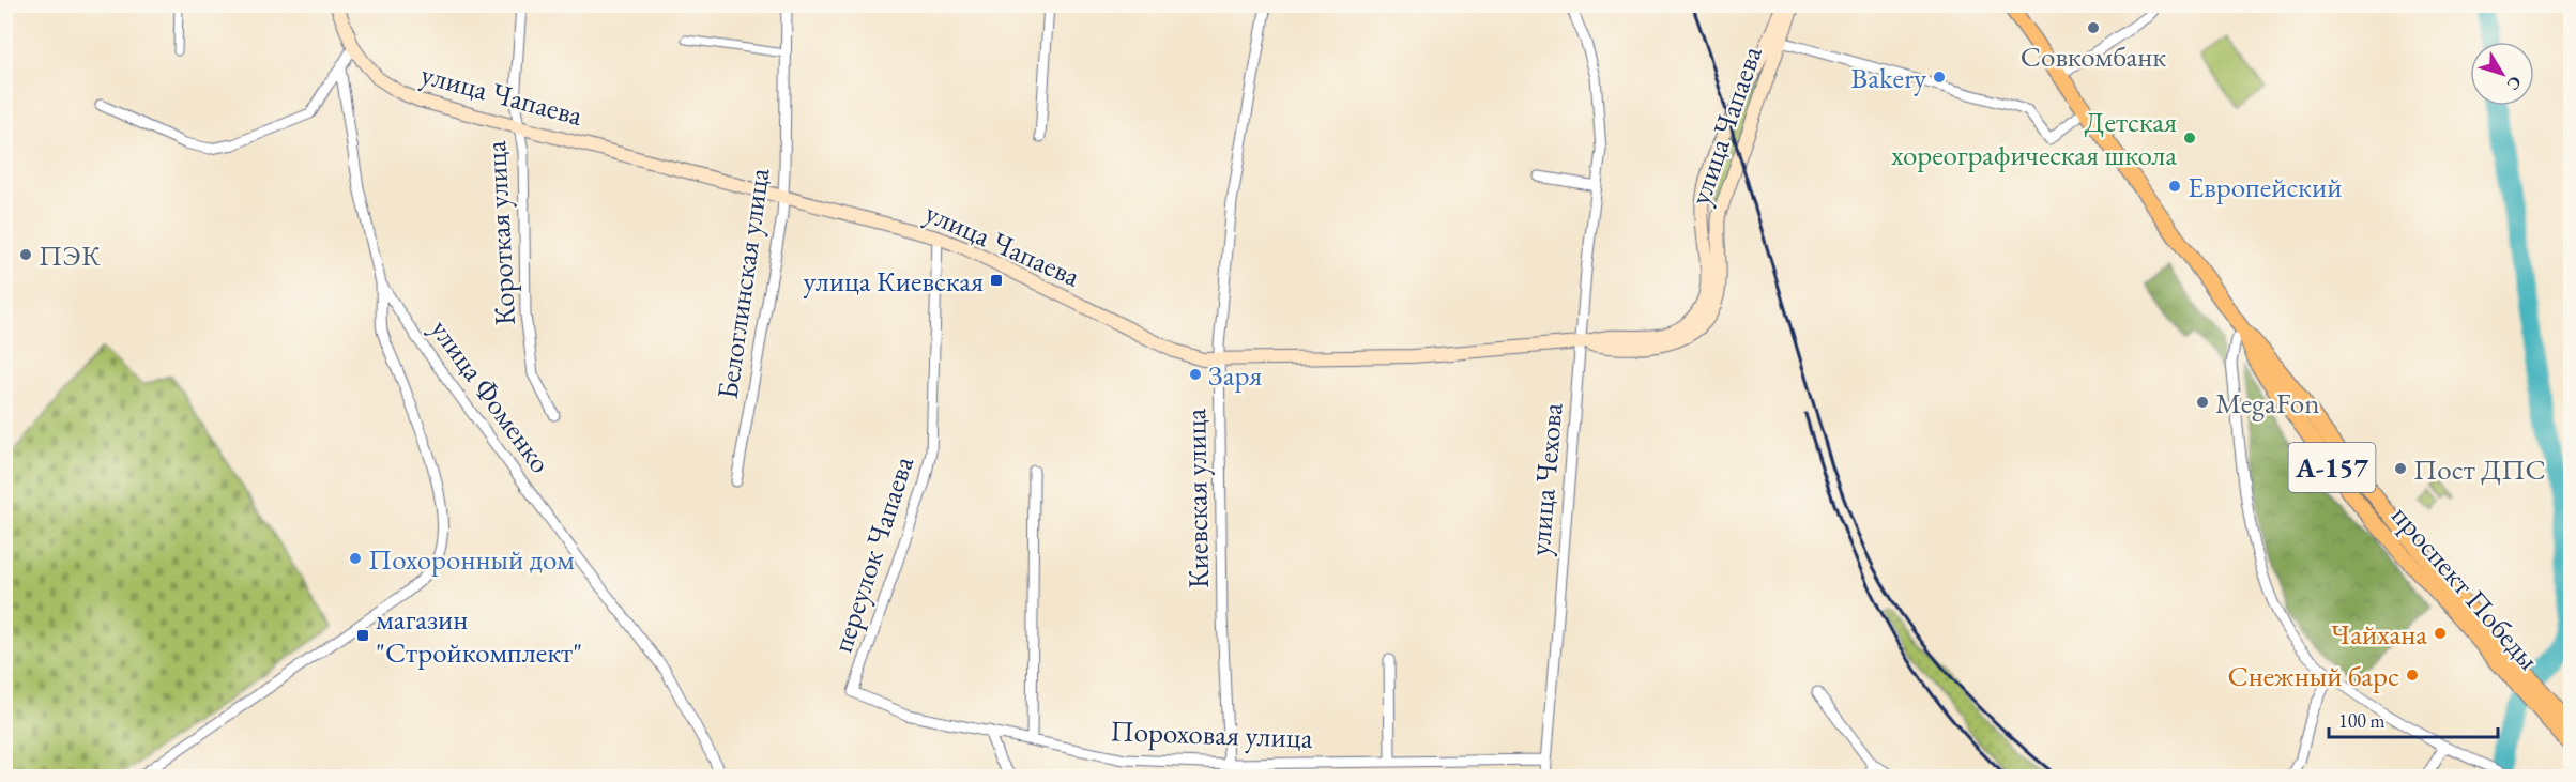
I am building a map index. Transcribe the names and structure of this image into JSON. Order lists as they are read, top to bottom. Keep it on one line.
{"streets":{"main road":["улица Чапаева","А-157","проспект Победы"],"street":["Короткая улица","Белоглинская улица","улица Фоменко","улица Чехова","Киевская улица","переулок Чапаева","Пороховая улица"]},"crossings":[["улица Чапаева","Короткая улица"],["улица Чапаева","Белоглинская улица"],["улица Чапаева","улица Чехова"],["улица Чапаева","Киевская улица"],["улица Чапаева","переулок Чапаева"],["улица Чехова","Пороховая улица"],["Киевская улица","Пороховая улица"],["переулок Чапаева","Пороховая улица"]],"places":{"other":["Совкомбанк","Bakery","Детская хореографическая школа","Европейский","ПЭК","Заря","MegaFon","Пост ДПС","Похоронный дом","Чайхана","Снежный барс"],"transit":["улица Киевская","магазин \"Стройкомплект\""]},"scale_bar":"100 m","north":"bottom right"}
